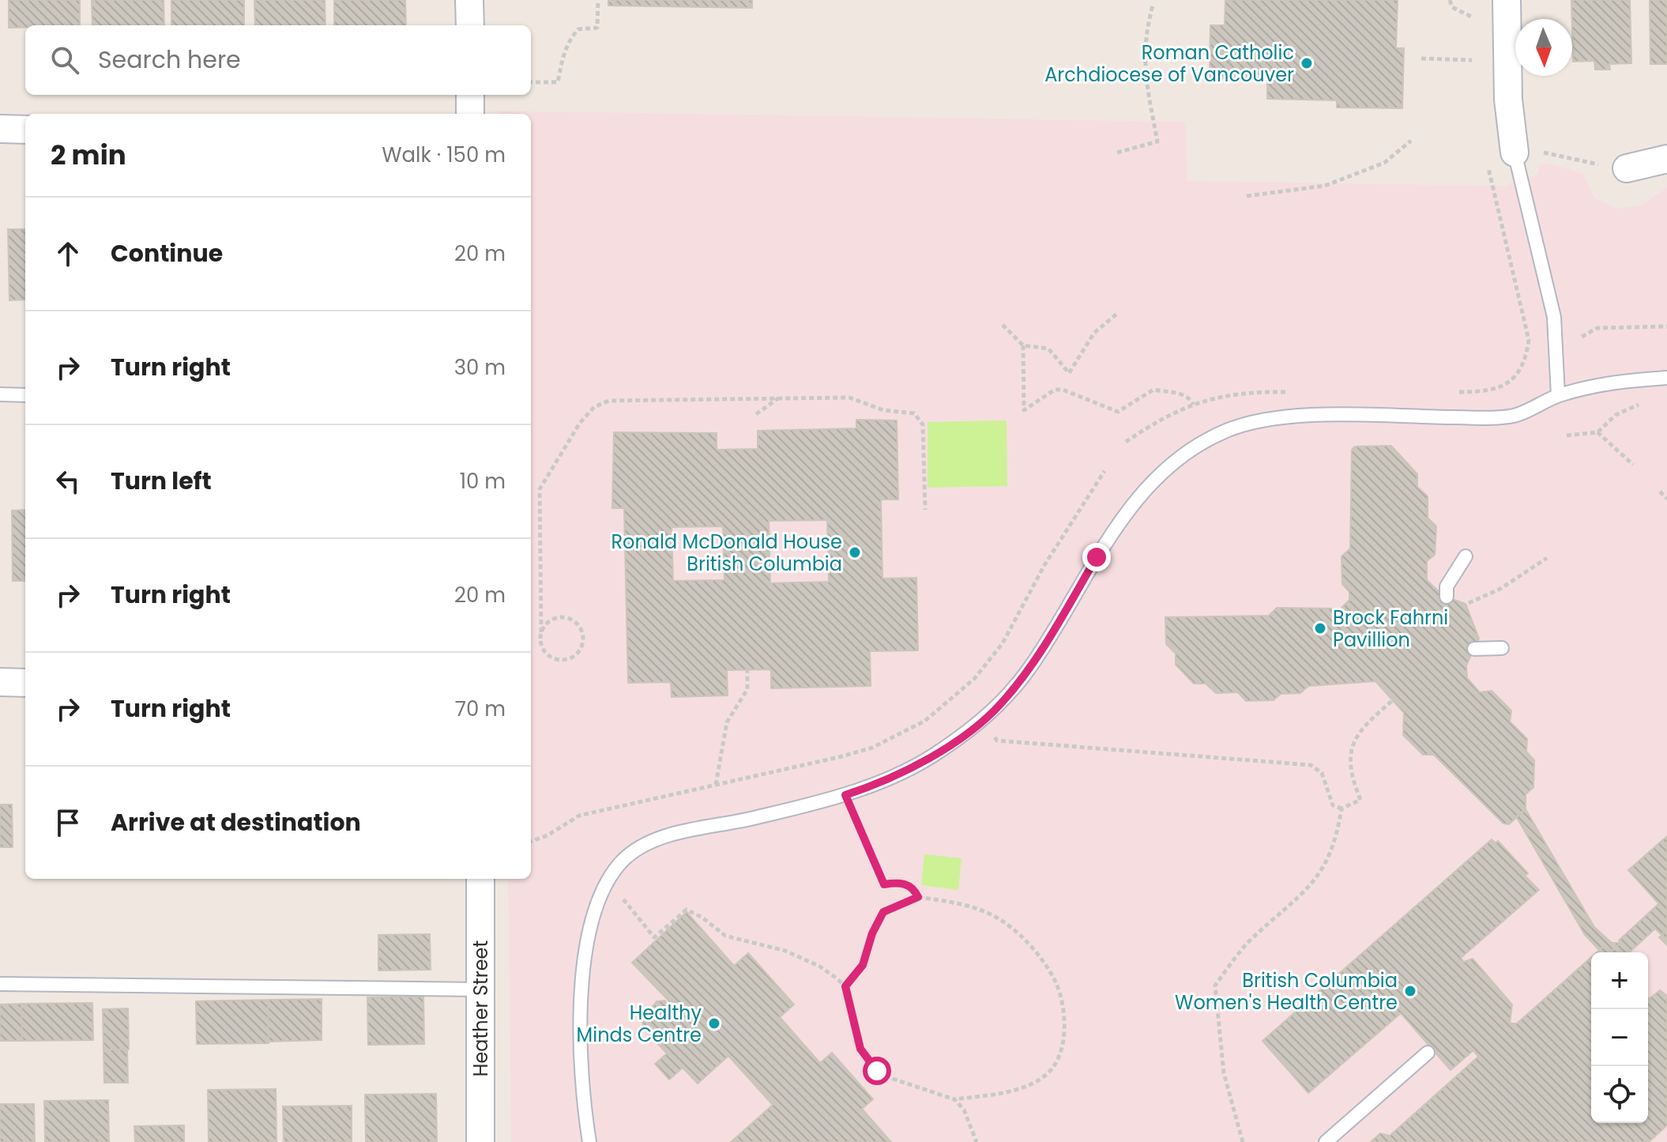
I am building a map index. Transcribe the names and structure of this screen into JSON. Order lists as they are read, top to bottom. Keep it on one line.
{"streets":{"street":["Heather Street"]},"places":["Roman Catholic Archdiocese of Vancouver","Ronald McDonald House British Columbia","Brock Fahrni Pavillion","British Columbia Women's Health Centre","Healthy Minds Centre"],"north":"bottom","page":{"search":"Search here","heading":["2 min","Walk · 150 m"],"list":[["Continue","20 m"],["Turn right","30 m"],["Turn left","10 m"],["Turn right","20 m"],["Turn right","70 m"],"Arrive at destination"],"map_buttons":["+","−"]}}
